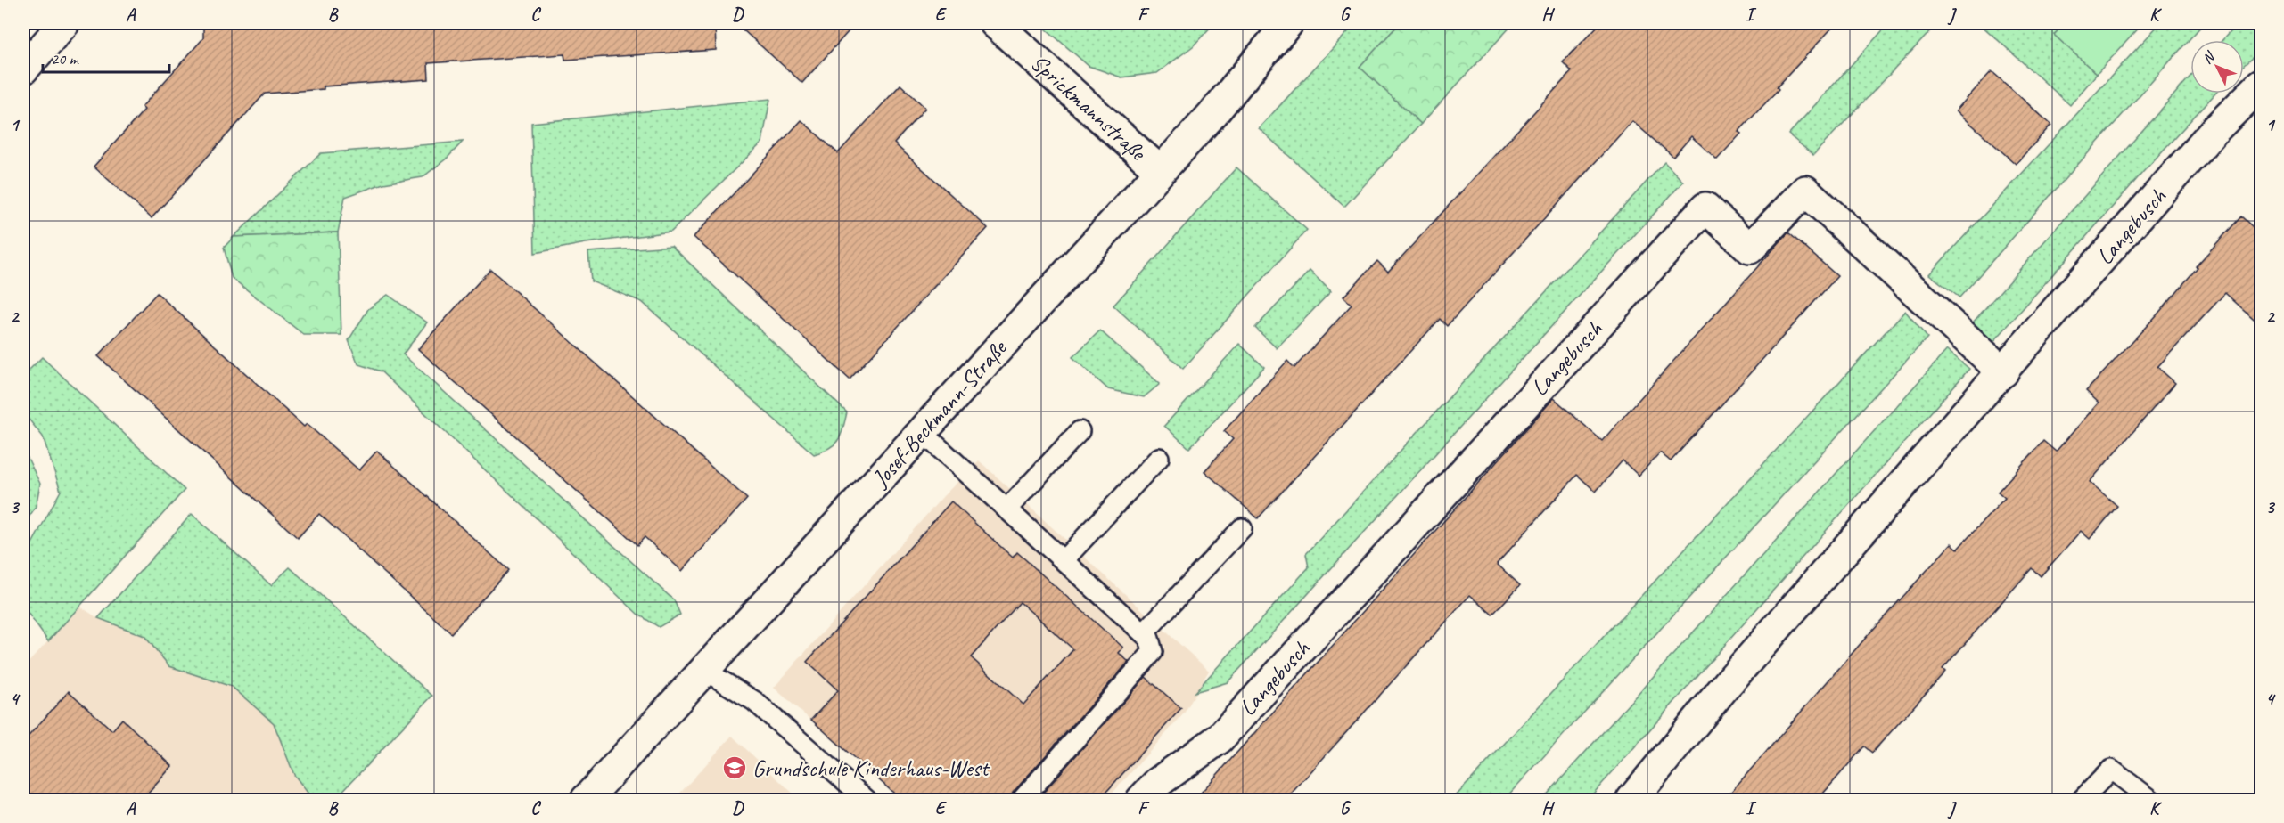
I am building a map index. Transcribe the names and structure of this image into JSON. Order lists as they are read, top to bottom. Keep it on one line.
{"streets":{"street":["Sprickmannstraße","Langebusch","Josef-Beckmann-Straße"]},"crossings":[["Sprickmannstraße","Josef-Beckmann-Straße"]],"places":{"school or university":["Grundschule Kinderhaus-West"]},"scale_bar":"20 m","north":"top left","grid":{"columns":["A","B","C","D","E","F","G","H","I","J","K"],"rows":["1","2","3","4"]}}
